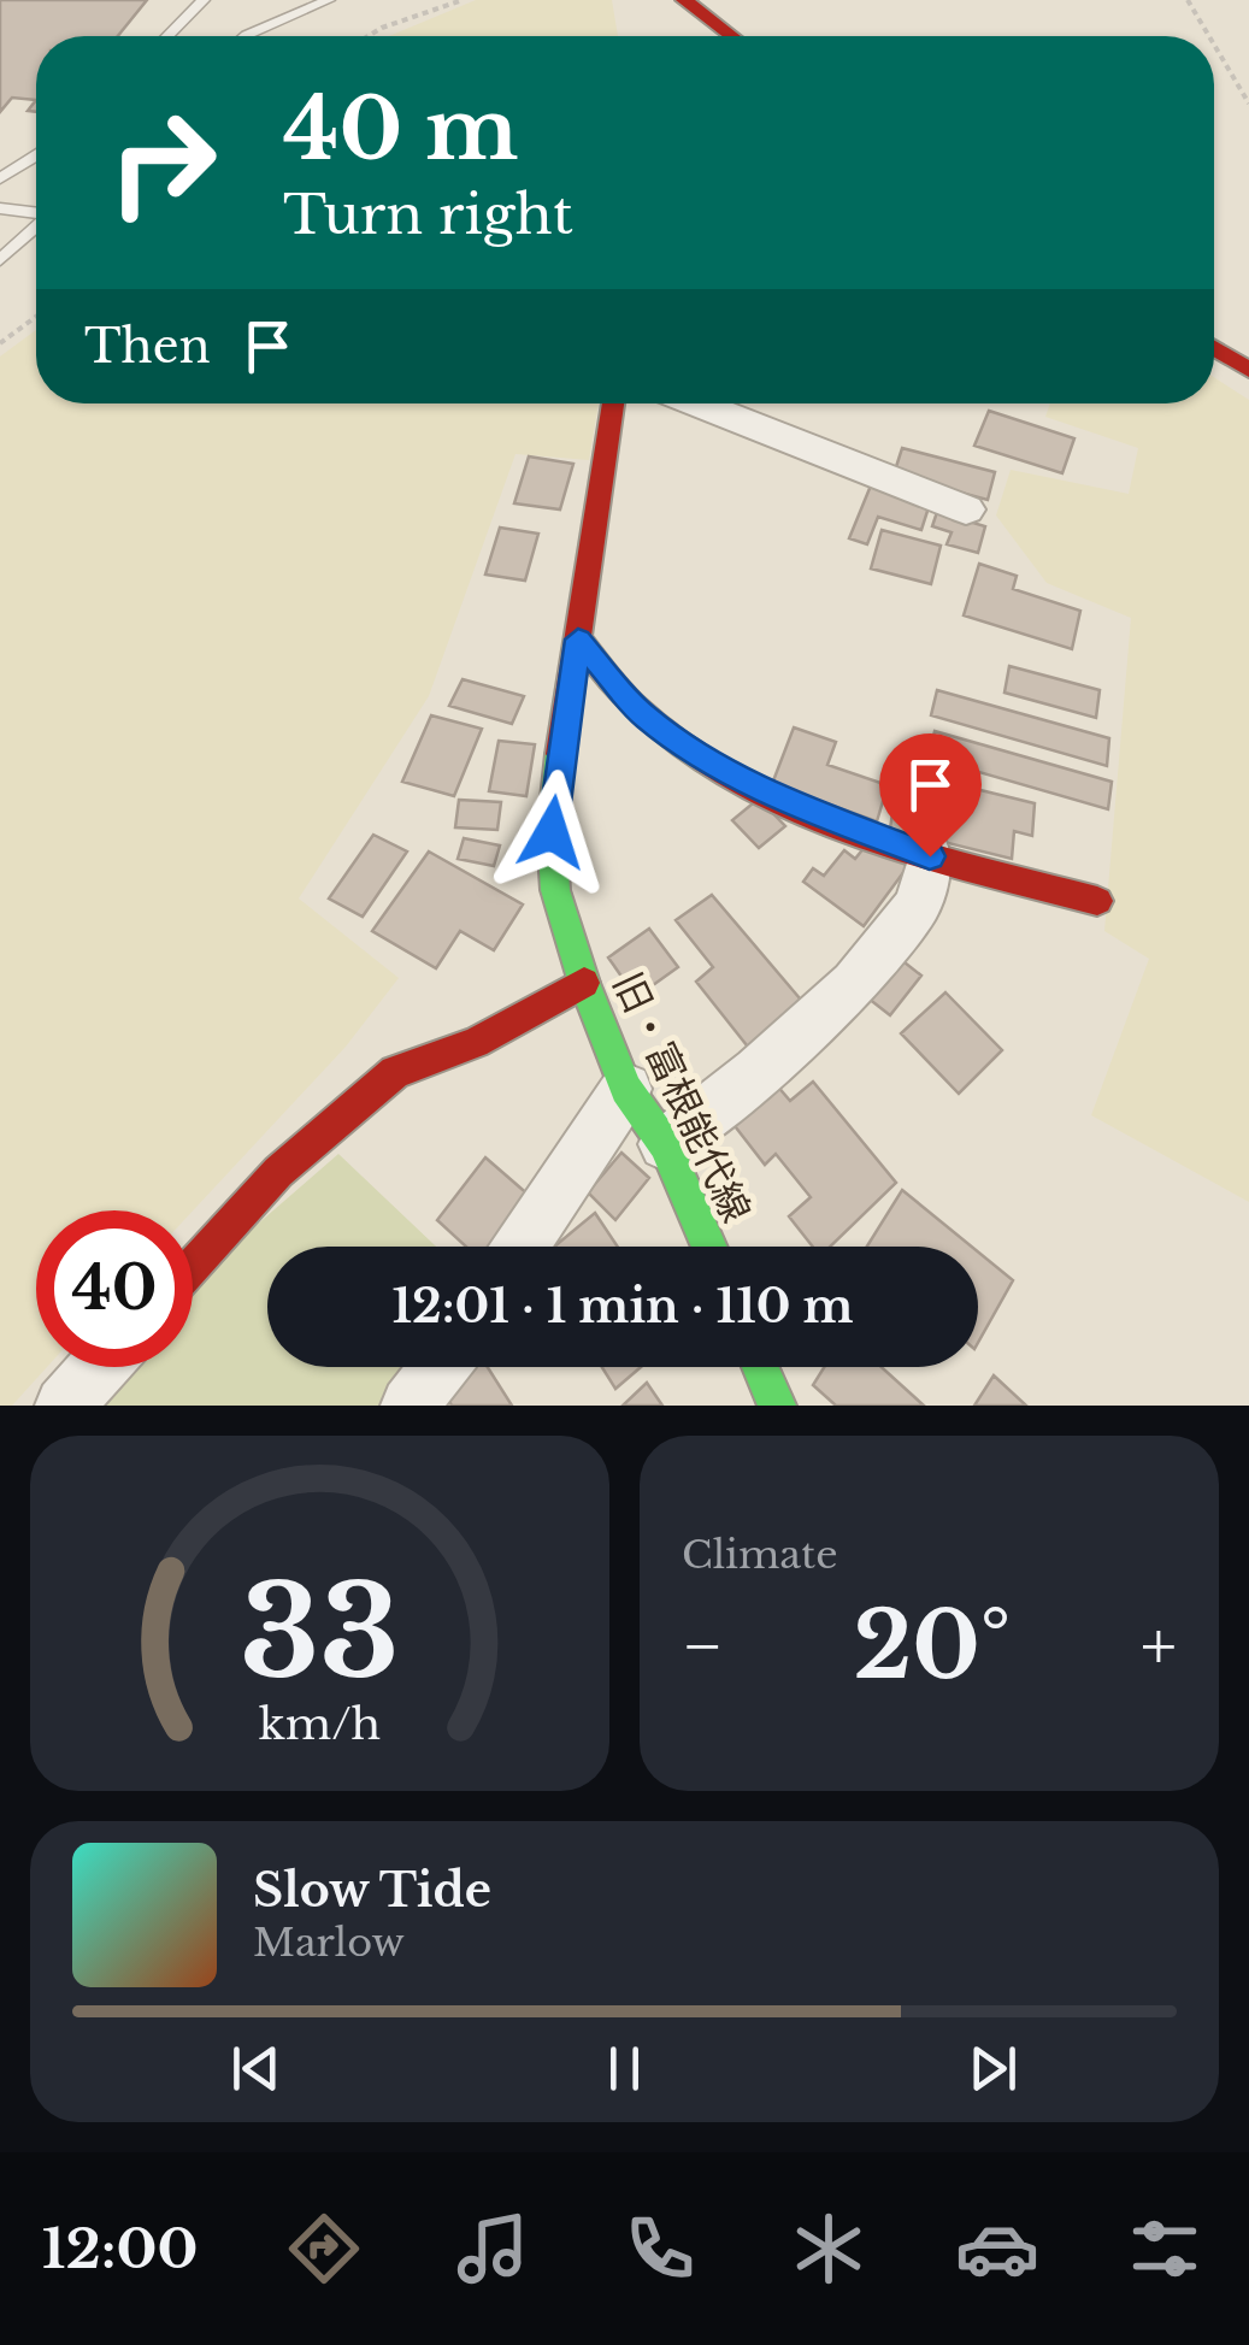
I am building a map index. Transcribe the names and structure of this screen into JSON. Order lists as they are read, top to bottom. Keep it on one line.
{"streets":{"street":["旧・富根能代線"]},"page":{"turn":["40 m","Turn right"],"then":"Then","limit":"40","trip":"12:01 · 1 min · 110 m","tile":"Climate","heat":["−","20°","+"],"song":["Slow Tide","Marlow"],"tabs":"12:00","gauge":["33","km/h"]}}
